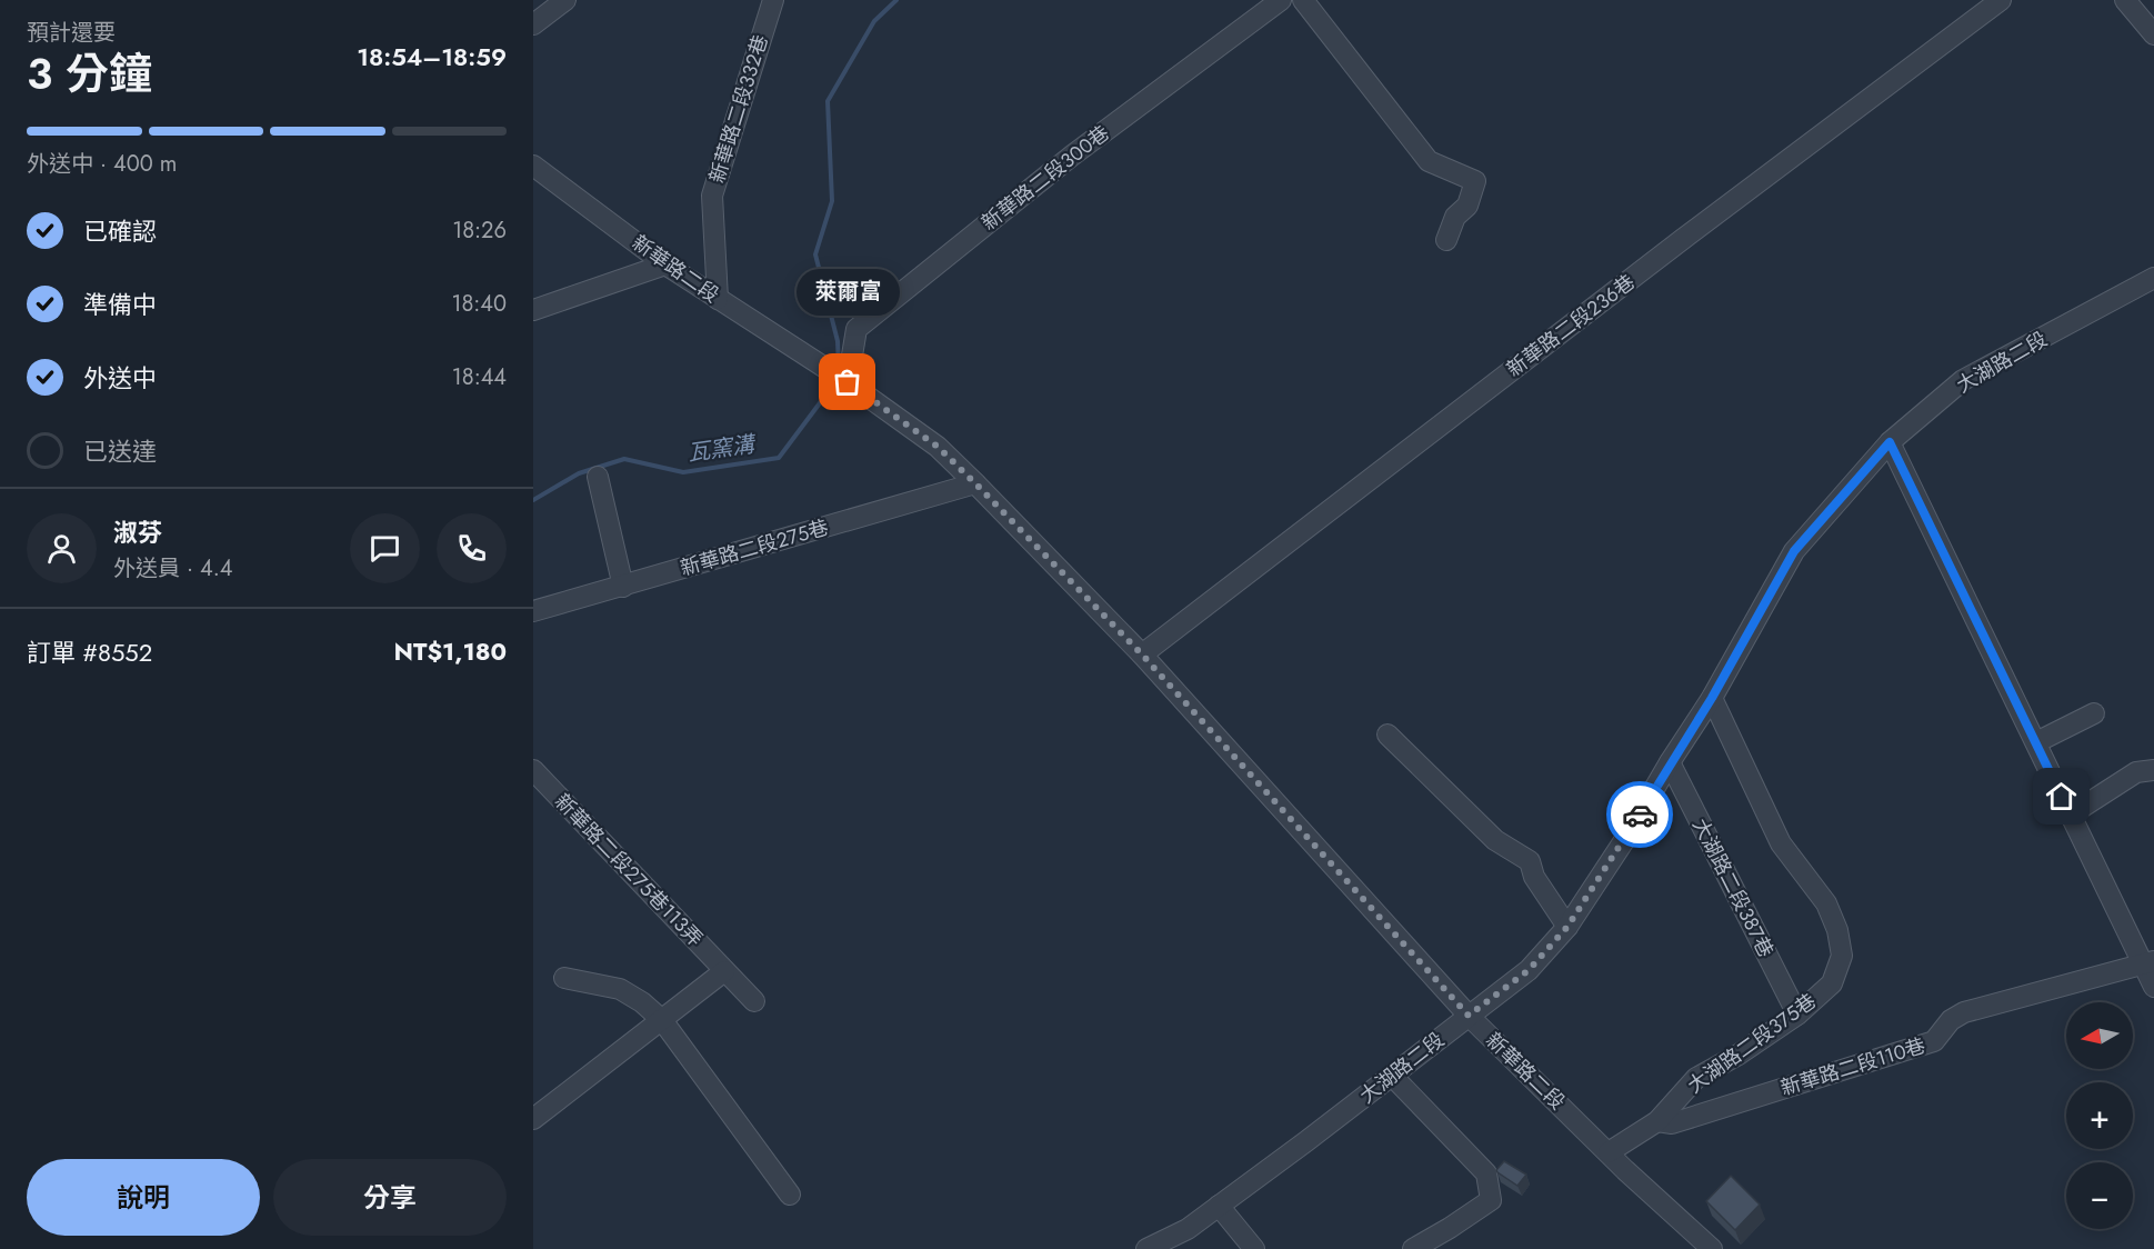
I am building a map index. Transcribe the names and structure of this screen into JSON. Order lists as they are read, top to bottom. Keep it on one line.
{"streets":{"street":["新華路二段332巷","新華路二段300巷","新華路二段","新華路二段236巷","大湖路二段","新華路二段275巷","新華路二段275巷113弄","大湖路二段387巷","大湖路二段375巷","新華路二段110巷"]},"crossings":[["新華路二段332巷","新華路二段"],["新華路二段300巷","新華路二段"],["新華路二段","新華路二段236巷"],["新華路二段","大湖路二段"],["新華路二段","新華路二段275巷"],["新華路二段","大湖路二段375巷"],["大湖路二段","大湖路二段387巷"],["大湖路二段","大湖路二段375巷"],["大湖路二段387巷","大湖路二段375巷"],["大湖路二段375巷","新華路二段110巷"]],"water":["瓦窯溝"],"places":["萊爾富"],"north":"left","page":{"heading":["3 分鐘","預計還要","18:54–18:59"],"panel":["淑芬","外送員 · 4.4","訂單 #8552","NT$1,180"],"bar":"外送中 · 400 m","list":[["已確認","18:26"],["準備中","18:40"],["外送中","18:44"],"已送達"],"bubble":"萊爾富","map_buttons":["+","−"],"buttons":["說明","分享"]}}
